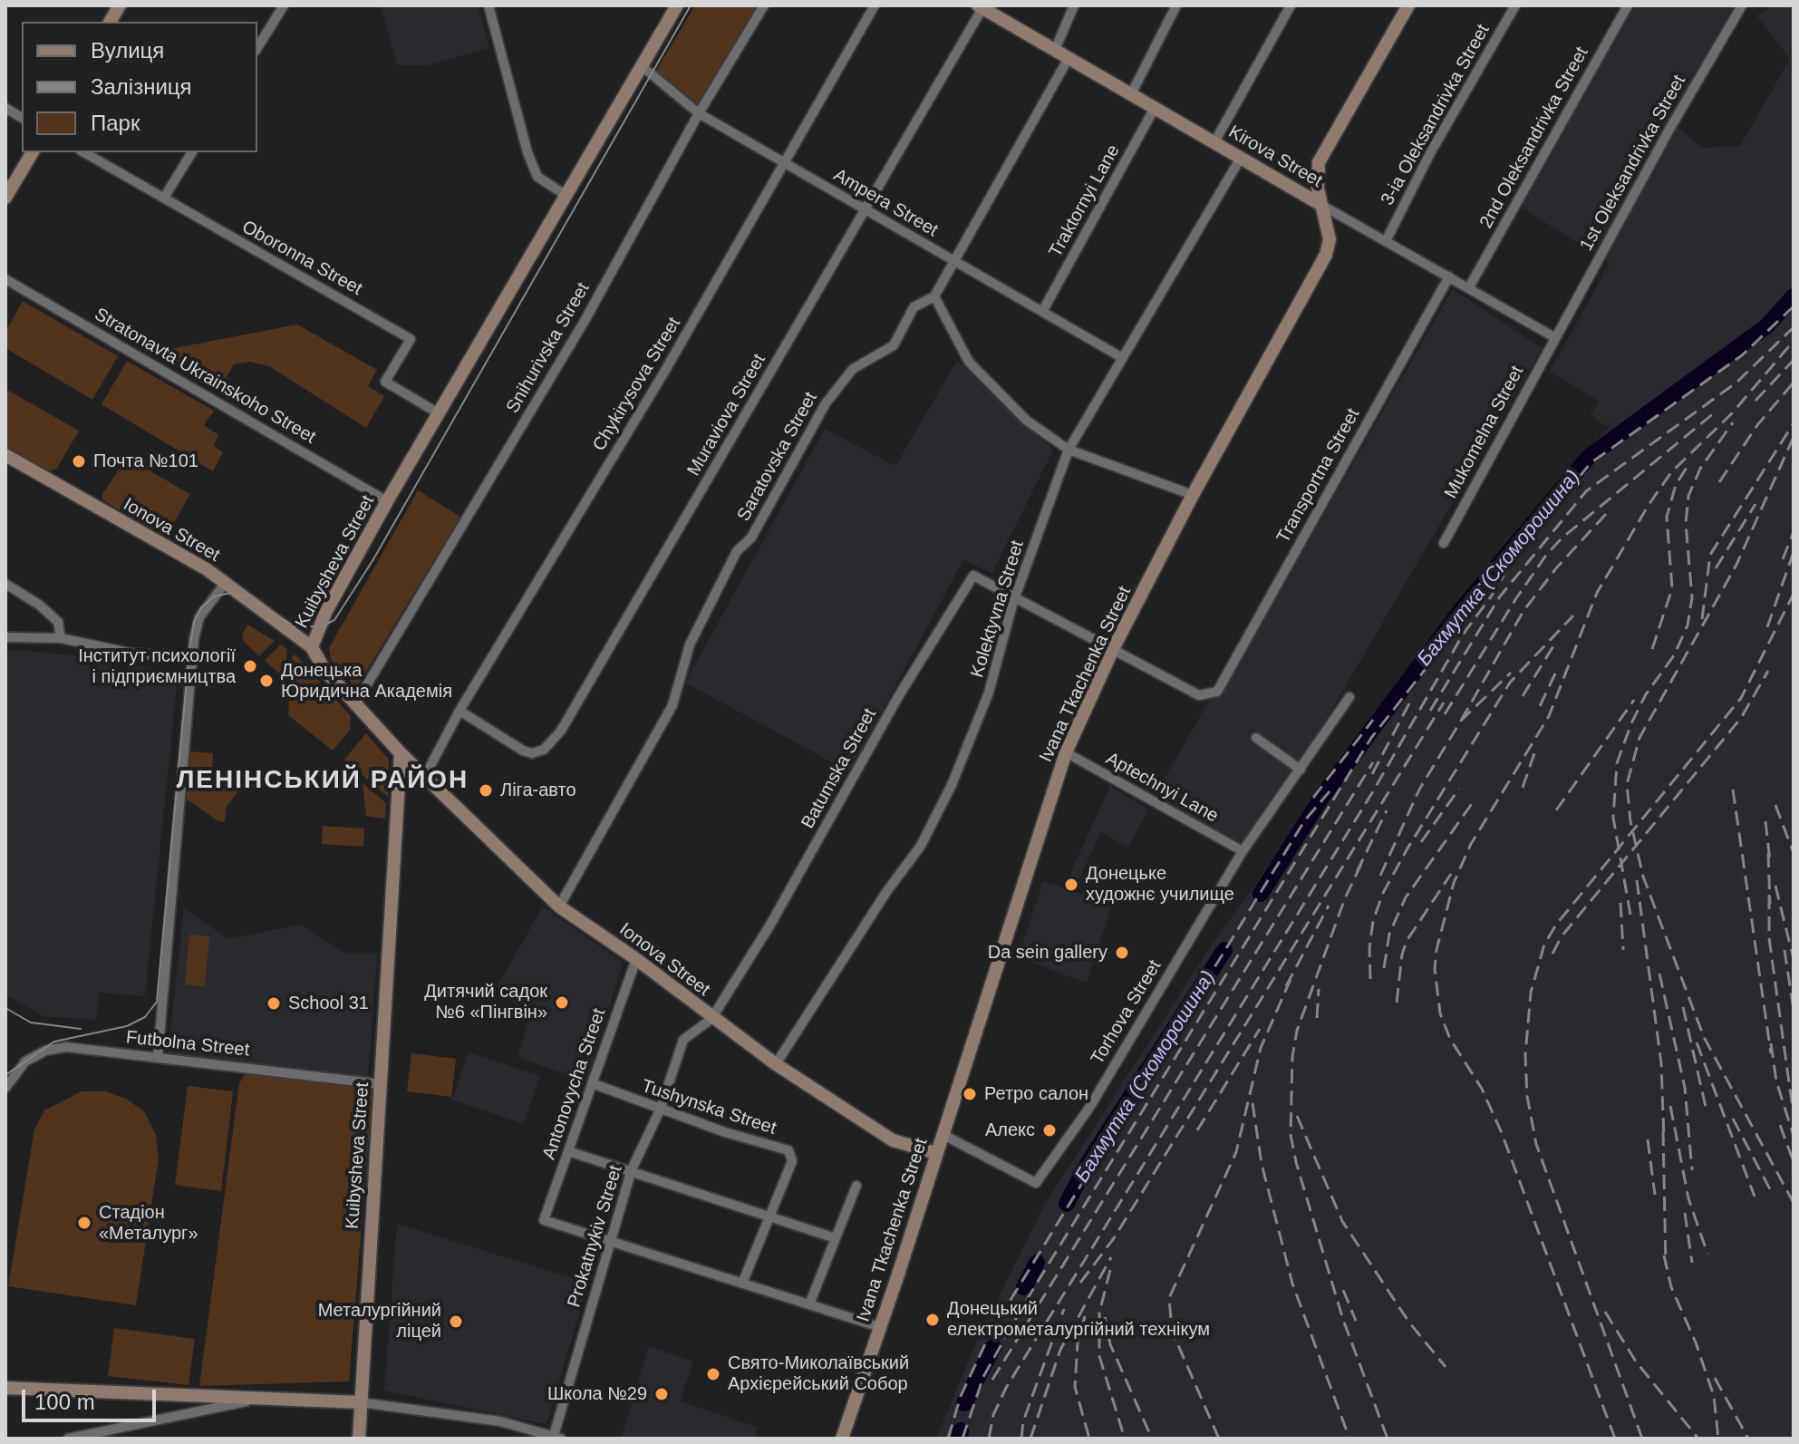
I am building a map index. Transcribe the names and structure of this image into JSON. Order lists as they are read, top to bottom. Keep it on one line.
{"streets":{"main road":["Kirova Street","Ionova Street","Kuibysheva Street","Ivana Tkachenka Street"],"street":["3-ia Oleksandrivka Street","2nd Oleksandrivka Street","1st Oleksandrivka Street","Traktornyi Lane","Ampera Street","Oboronna Street","Snihurivska Street","Stratonavta Ukrainskoho Street","Chykirysova Street","Muraviova Street","Mukomelna Street","Saratovska Street","Transportna Street","Kolektyvna Street","Batumska Street","Aptechnyi Lane","Torhova Street","Futbolna Street","Antonovycha Street","Tushynska Street","Prokatnykiv Street"]},"crossings":[["3-ia Oleksandrivka Street","Kirova Street"],["2nd Oleksandrivka Street","Kirova Street"],["Kirova Street","1st Oleksandrivka Street"],["Kirova Street","Traktornyi Lane"],["Kirova Street","Muraviova Street"],["Kirova Street","Mukomelna Street"],["Kirova Street","Saratovska Street"],["Kirova Street","Transportna Street"],["Kirova Street","Kolektyvna Street"],["Kirova Street","Ivana Tkachenka Street"],["1st Oleksandrivka Street","Mukomelna Street"],["Traktornyi Lane","Ampera Street"],["Ampera Street","Snihurivska Street"],["Ampera Street","Chykirysova Street"],["Ampera Street","Muraviova Street"],["Ampera Street","Saratovska Street"],["Ampera Street","Kuibysheva Street"],["Ampera Street","Kolektyvna Street"],["Oboronna Street","Kuibysheva Street"],["Snihurivska Street","Kuibysheva Street"],["Stratonavta Ukrainskoho Street","Kuibysheva Street"],["Chykirysova Street","Muraviova Street"],["Chykirysova Street","Ionova Street"],["Saratovska Street","Ionova Street"],["Transportna Street","Ivana Tkachenka Street"],["Ionova Street","Kuibysheva Street"],["Ionova Street","Kolektyvna Street"],["Ionova Street","Ivana Tkachenka Street"],["Ionova Street","Batumska Street"],["Ionova Street","Antonovycha Street"],["Ionova Street","Prokatnykiv Street"],["Kuibysheva Street","Futbolna Street"],["Kolektyvna Street","Batumska Street"],["Ivana Tkachenka Street","Aptechnyi Lane"],["Ivana Tkachenka Street","Torhova Street"],["Batumska Street","Prokatnykiv Street"],["Aptechnyi Lane","Torhova Street"],["Antonovycha Street","Tushynska Street"],["Antonovycha Street","Prokatnykiv Street"],["Tushynska Street","Prokatnykiv Street"]],"districts":["ЛЕНІНСЬКИЙ РАЙОН"],"water":["Бахмутка (Скоморошина)"],"places":["Почта №101","Інститут психології і підприємництва","Донецька Юридична Академія","Ліга-авто","Донецьке художнє училище","Da sein gallery","Дитячий садок №6 «Пінгвін»","School 31","Ретро салон","Алекс","Стадіон «Металург»","Донецький електрометалургійний технікум","Металургійний ліцей","Свято-Миколаївський Архієрейський Собор","Школа №29"],"legend":["Вулиця","Залізниця","Парк"],"scale_bar":"100 m"}
